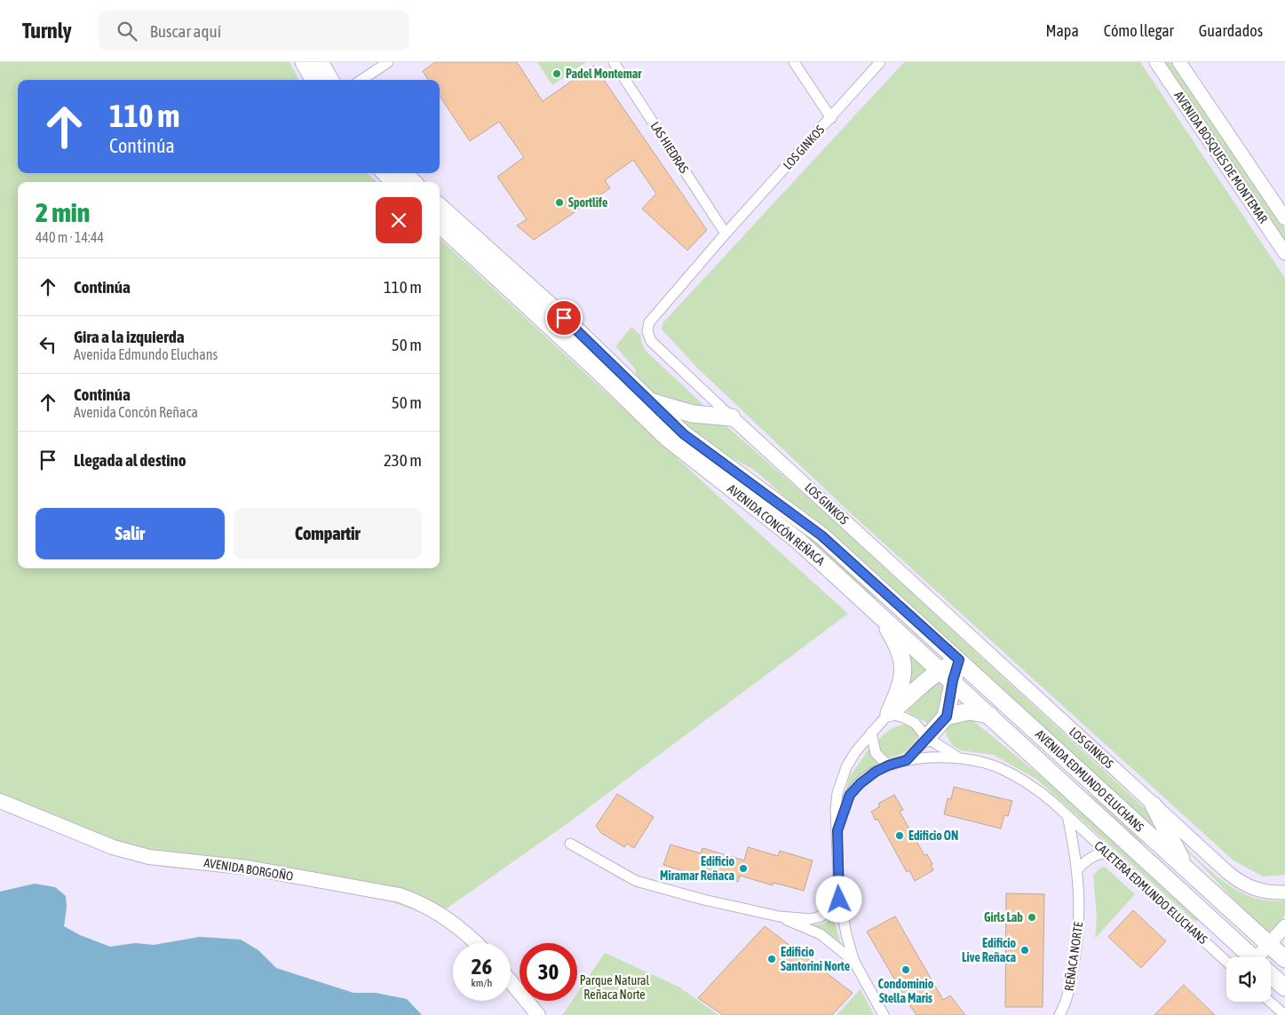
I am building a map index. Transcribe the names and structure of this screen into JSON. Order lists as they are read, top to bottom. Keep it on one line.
{"streets":{"main road":["AVENIDA CONCÓN REÑACA","AVENIDA EDMUNDO ELUCHANS","AVENIDA BORGOÑO"],"street":["LAS HIEDRAS","LOS GINKOS","AVENIDA BOSQUES DE MONTEMAR","CALETERA EDMUNDO ELUCHANS","REÑACA NORTE"]},"crossings":[["LAS HIEDRAS","LOS GINKOS"],["AVENIDA CONCÓN REÑACA","AVENIDA EDMUNDO ELUCHANS"],["CALETERA EDMUNDO ELUCHANS","REÑACA NORTE"]],"parks":["Parque Natural Reñaca Norte"],"places":["Padel Montemar","Sportlife","Edificio ON","Edificio Miramar Reñaca","Girls Lab","Edificio Live Reñaca","Edificio Santorini Norte","Condominio Stella Maris"],"page":{"header":"Turnly","search":"Buscar aquí","nav":["Mapa","Cómo llegar","Guardados"],"turn":["110 m","Continúa"],"heading":["2 min","440 m · 14:44"],"list":[{"name":"Continúa","value":"110 m"},{"name":"Gira a la izquierda","note":"Avenida Edmundo Eluchans","value":"50 m"},{"name":"Continúa","note":"Avenida Concón Reñaca","value":"50 m"},{"name":"Llegada al destino","value":"230 m"}],"buttons":["Salir","Compartir"],"speed":"26 km/h","limit":"30"}}
